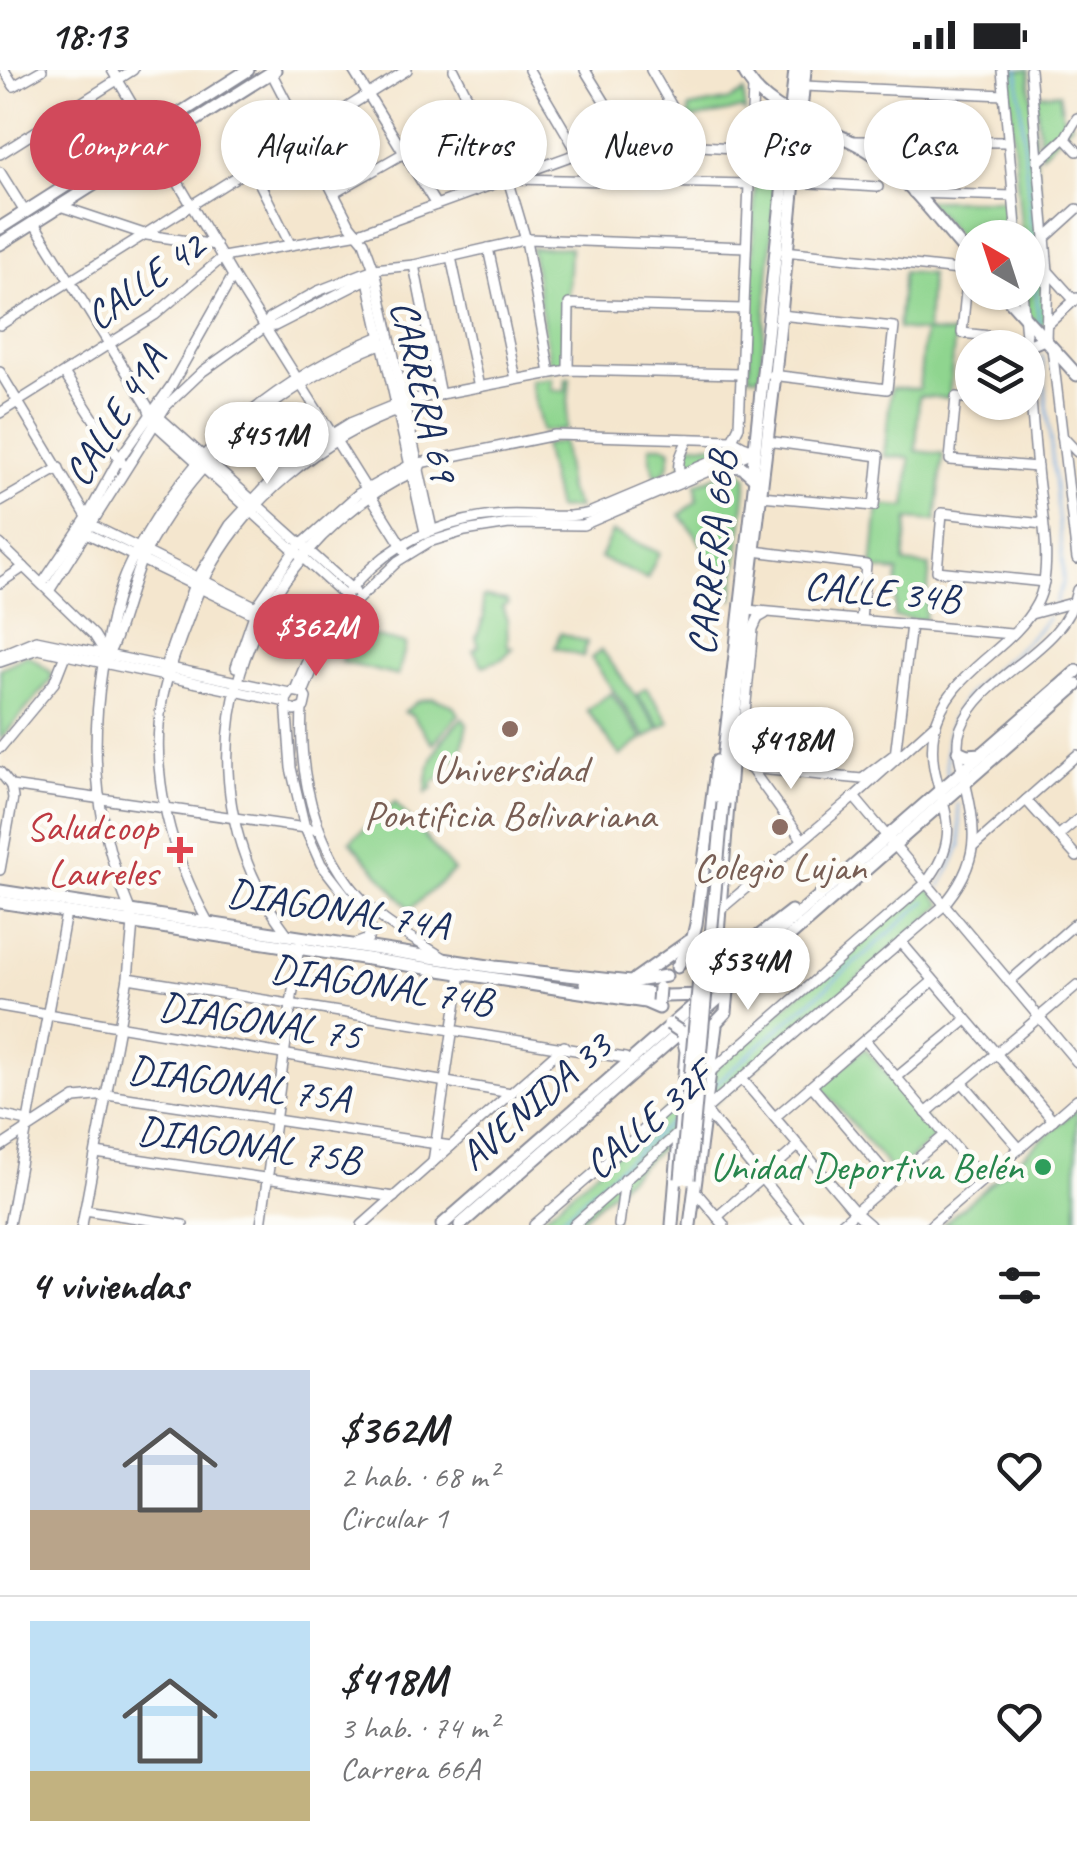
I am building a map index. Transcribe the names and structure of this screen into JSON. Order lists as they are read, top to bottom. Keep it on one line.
{"streets":{"main road":["CARRERA 66B","DIAGONAL 74A","AVENIDA 33"],"street":["CALLE 42","CARRERA 69","CALLE 41A","CALLE 34B","DIAGONAL 74B","DIAGONAL 75","DIAGONAL 75A","CALLE 32F","DIAGONAL 75B"]},"crossings":[["CALLE 42","CARRERA 69"],["CARRERA 66B","CALLE 34B"],["CARRERA 66B","AVENIDA 33"]],"places":{"other":["Universidad Pontificia Bolivariana","Colegio Lujan","Unidad Deportiva Belén"],"health":["Saludcoop Laureles"]},"north":"top left","page":{"status":"18:13","chip":["Comprar","Alquilar","Filtros","Nuevo","Piso","Casa"],"price":["$451M","$362M","$418M","$534M"],"heading":"4 viviendas","list":[{"name":"$362M","note":"2 hab. · 68 m² · Circular 1"},{"name":"$418M","note":"3 hab. · 74 m² · Carrera 66A"}]}}
